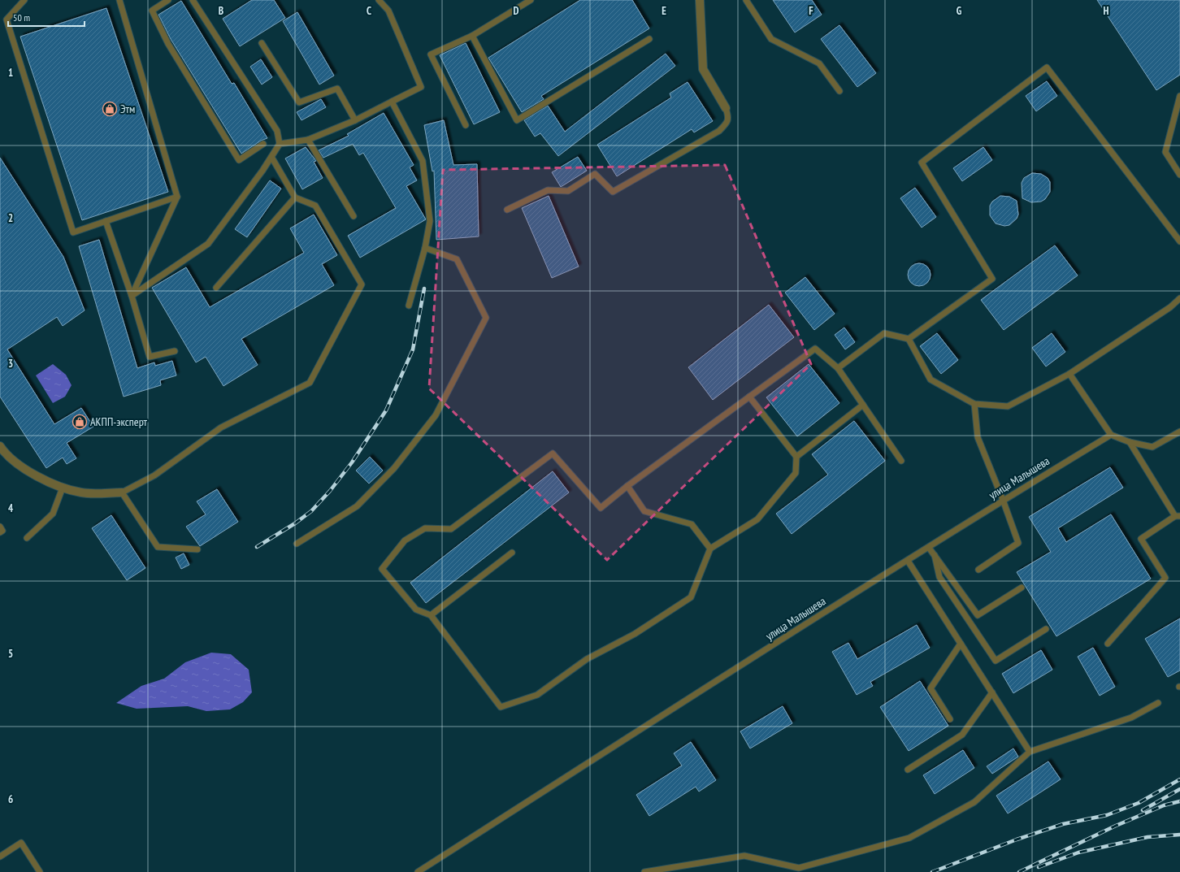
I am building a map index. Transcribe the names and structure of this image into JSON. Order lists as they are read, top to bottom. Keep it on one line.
{"streets":{"lane":["улица Малышева"]},"places":{"shop":["Этм","АКПП-эксперт"]},"scale_bar":"50 m","grid":{"columns":["B","C","D","E","F","G","H"],"rows":["1","2","3","4","5","6"]}}
